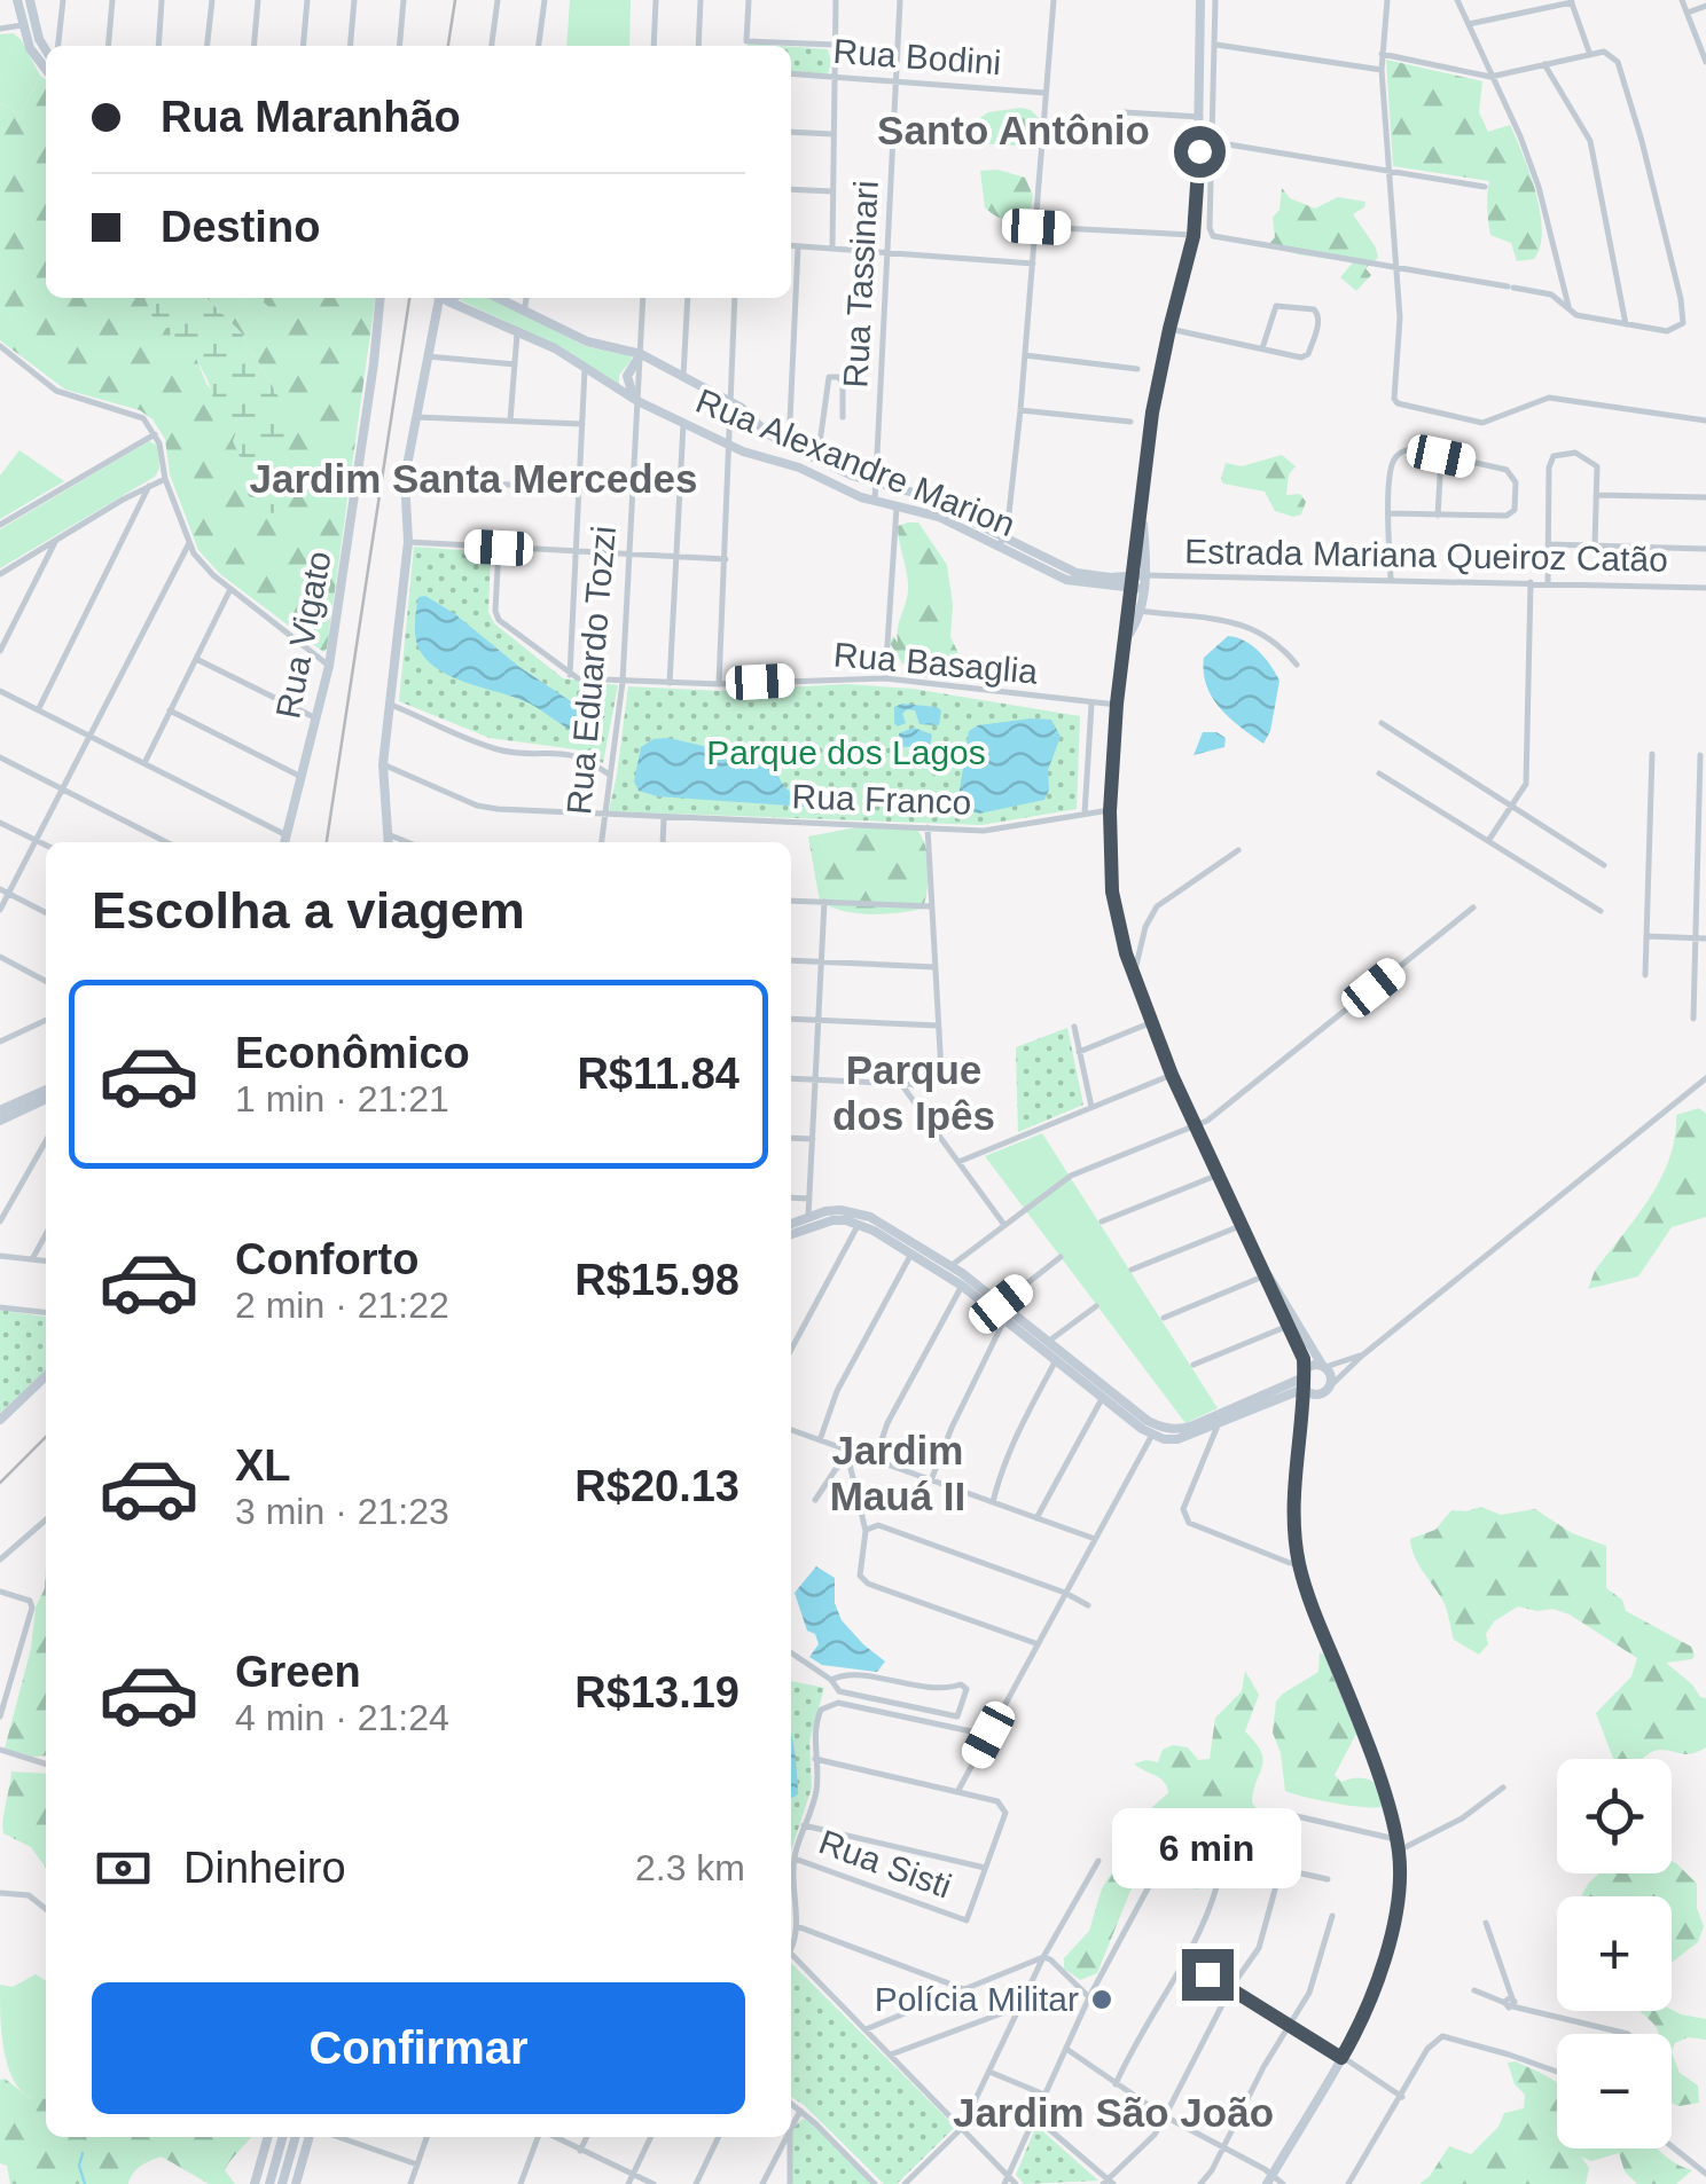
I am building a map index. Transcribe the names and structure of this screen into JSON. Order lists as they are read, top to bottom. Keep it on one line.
{"streets":{"main road":["Rua Alexandre Marion","Rua Vigato"],"street":["Rua Bodini","Rua Tassinari","Estrada Mariana Queiroz Catão","Rua Basaglia","Rua Eduardo Tozzi","Rua Franco","Rua Sisti"]},"crossings":[["Rua Bodini","Rua Tassinari"],["Rua Tassinari","Rua Alexandre Marion"],["Rua Alexandre Marion","Estrada Mariana Queiroz Catão"],["Rua Alexandre Marion","Rua Eduardo Tozzi"],["Rua Basaglia","Rua Eduardo Tozzi"],["Rua Eduardo Tozzi","Rua Franco"]],"districts":["Santo Antônio","Jardim Santa Mercedes","Parque dos Ipês","Jardim Mauá II","Jardim São João"],"parks":["Parque dos Lagos"],"places":["Polícia Militar"],"page":{"banner":["Rua Maranhão","Destino"],"heading":"Escolha a viagem","list":[{"name":"Econômico","note":"1 min · 21:21","value":"R$11.84"},{"name":"Conforto","note":"2 min · 21:22","value":"R$15.98"},{"name":"XL","note":"3 min · 21:23","value":"R$20.13"},{"name":"Green","note":"4 min · 21:24","value":"R$13.19"}],"map_buttons":["+","−"],"pay":["Dinheiro","2.3 km"],"bubble":"6 min","buttons":"Confirmar"}}
